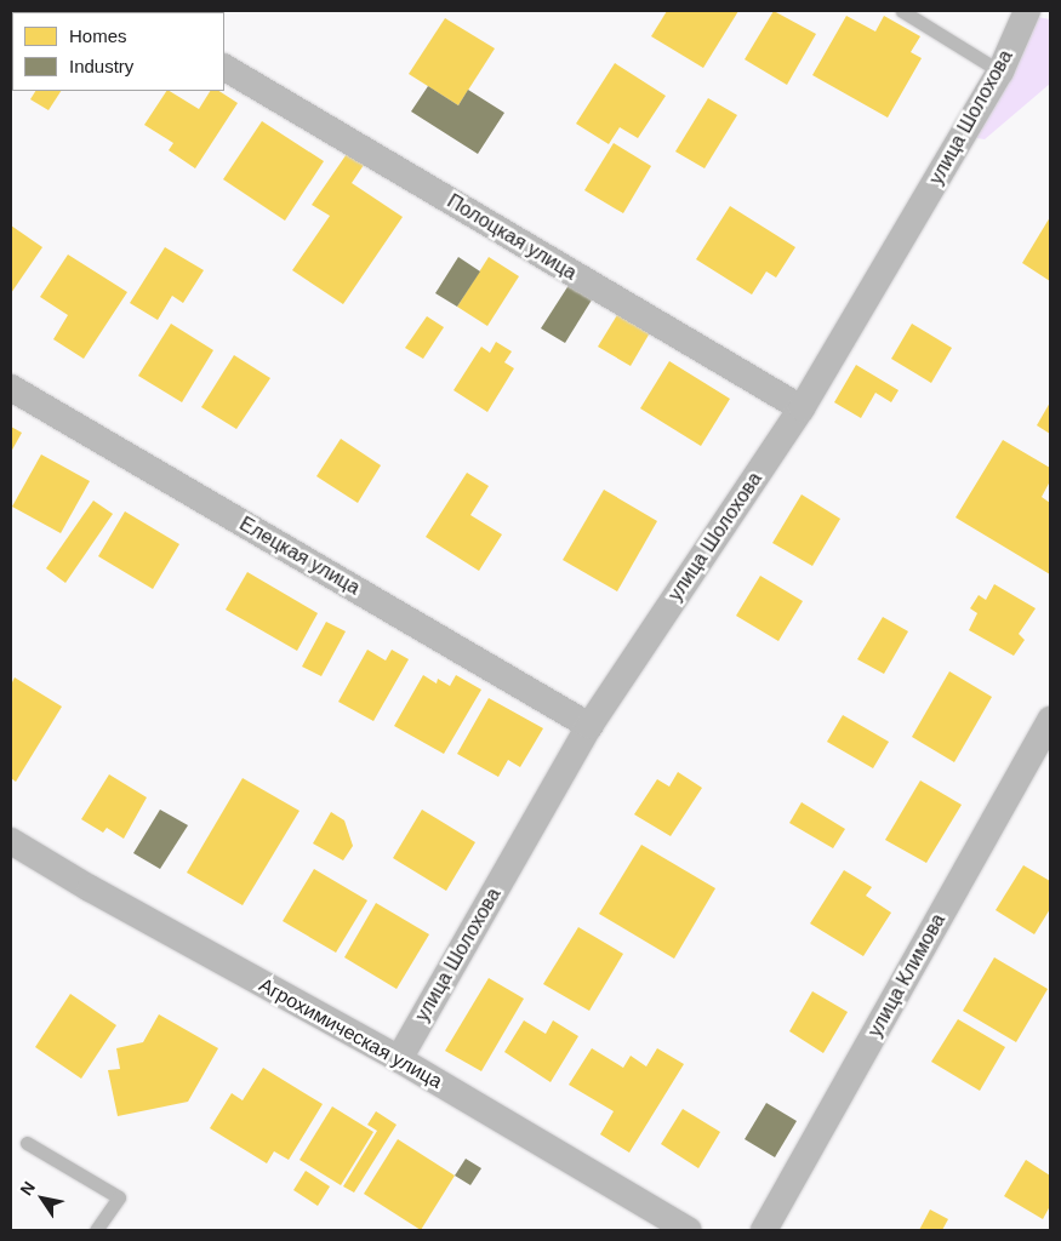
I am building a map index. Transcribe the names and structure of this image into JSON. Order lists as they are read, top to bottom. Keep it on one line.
{"streets":{"street":["улица Шолохова","Полоцкая улица","Елецкая улица","улица Климова","Агрохимическая улица"]},"crossings":[["улица Шолохова","Полоцкая улица"],["улица Шолохова","Елецкая улица"],["улица Шолохова","Агрохимическая улица"]],"legend":["Homes","Industry"],"north":"top left"}
